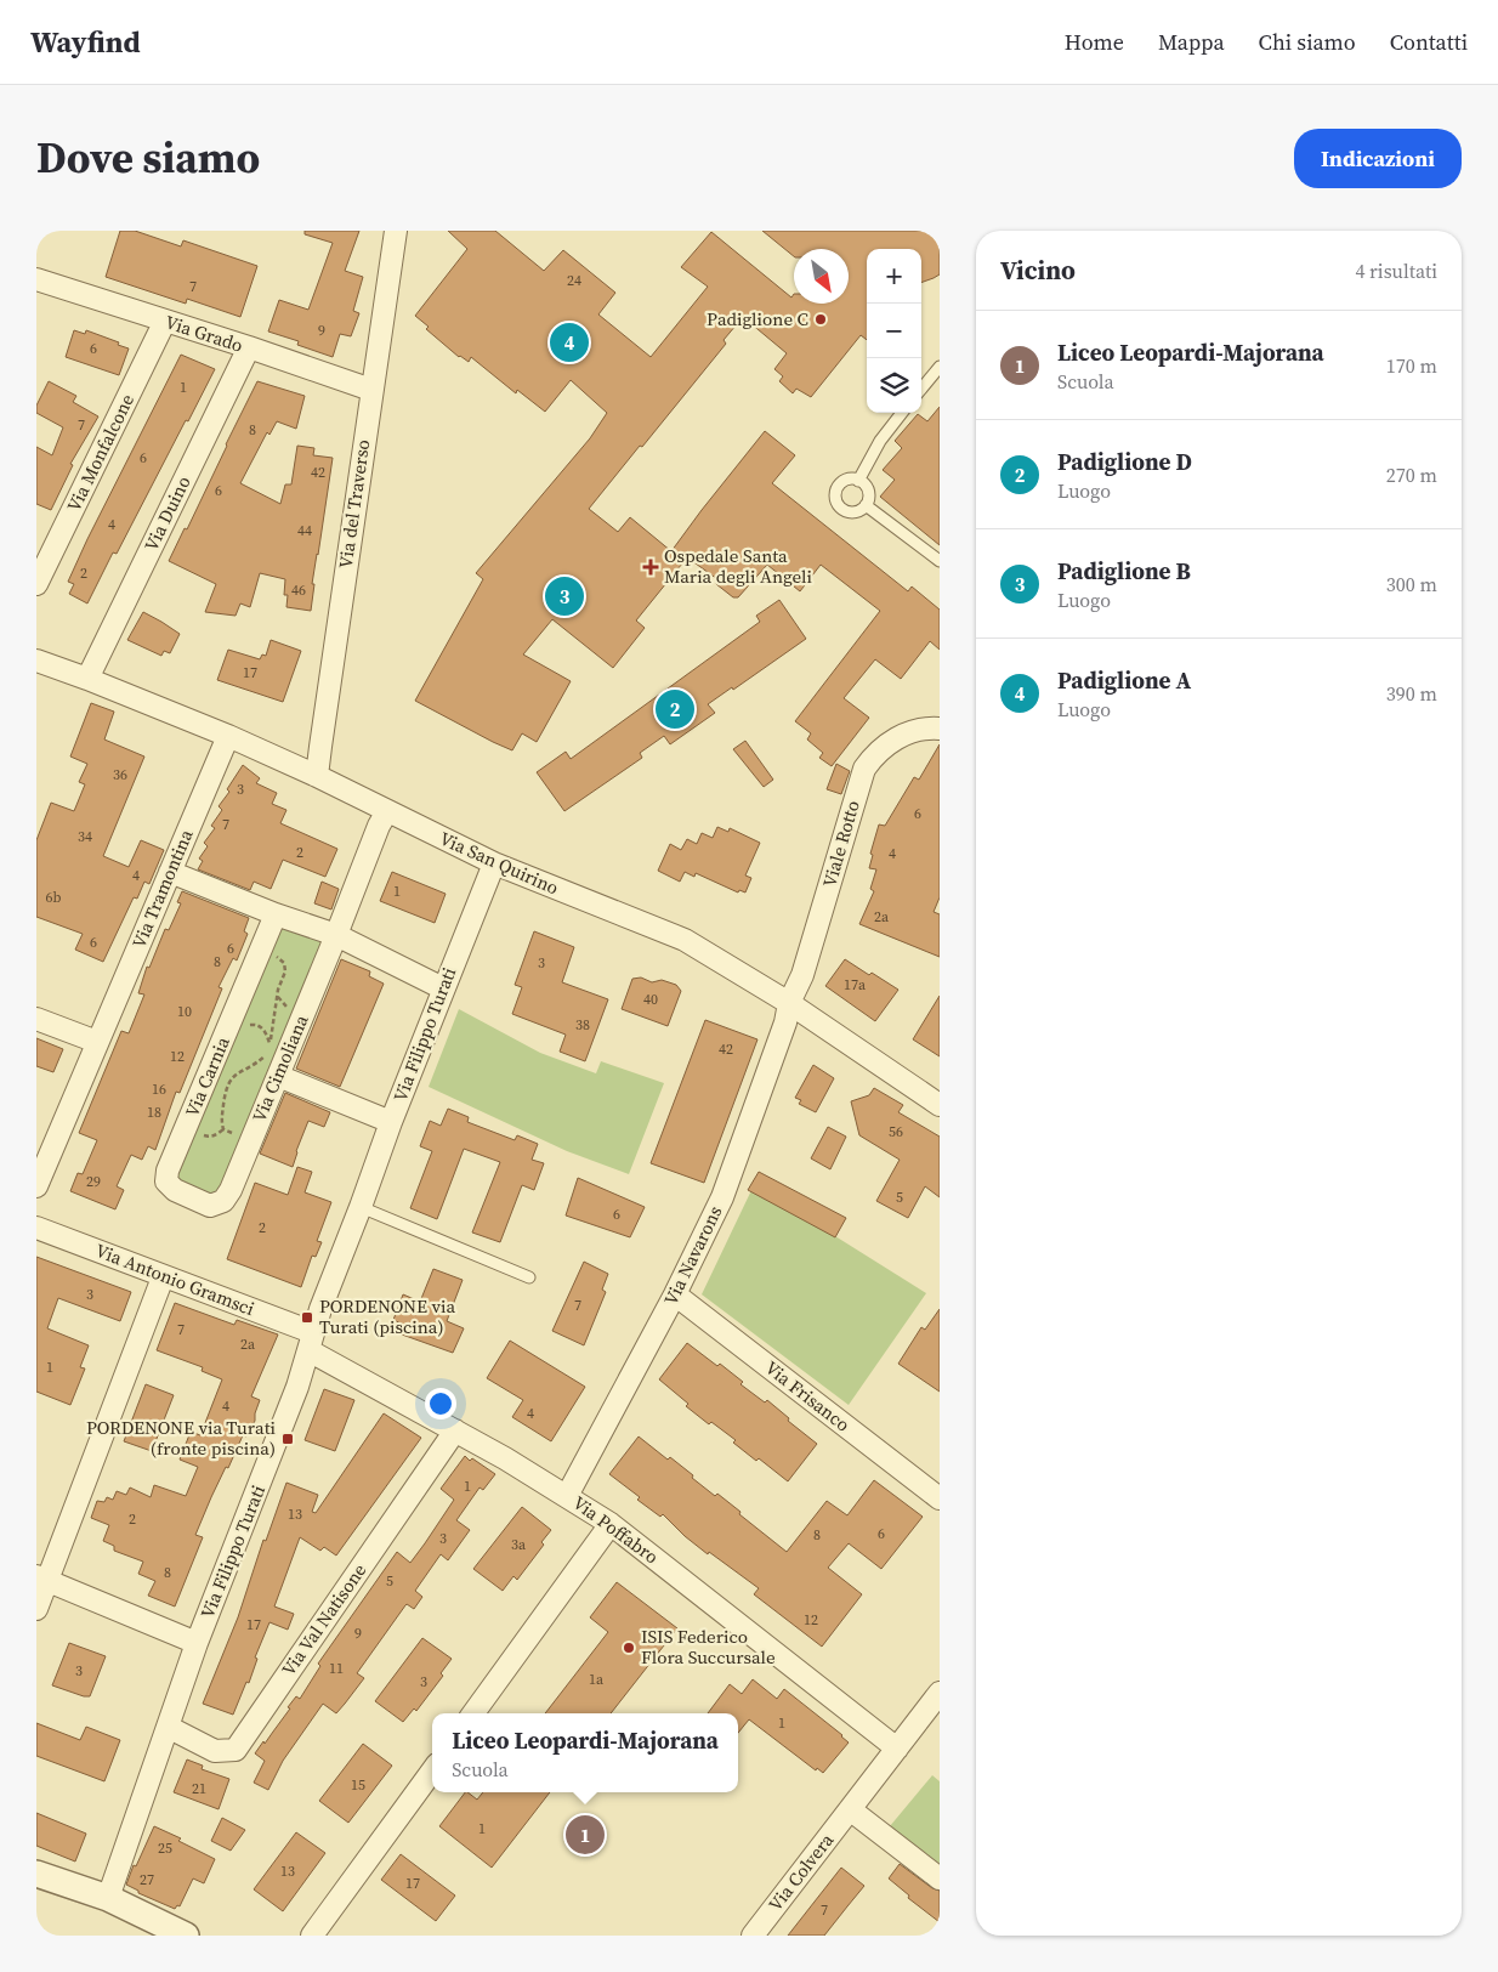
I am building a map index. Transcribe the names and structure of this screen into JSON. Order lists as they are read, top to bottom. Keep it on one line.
{"streets":{"street":["Via Grado","Via Monfalcone","Via del Traverso","Via Duino","Viale Rotto","Via San Quirino","Via Tramontina","Via Filippo Turati","Via Cimoliana","Via Carnia","Via Navarons","Via Antonio Gramsci","Via Frisanco","Via Poffabro","Via Val Natisone","Via Colvera"]},"crossings":[["Via Grado","Via Monfalcone"],["Via Grado","Via del Traverso"],["Via Grado","Via Duino"],["Via del Traverso","Via San Quirino"],["Via Duino","Via San Quirino"],["Viale Rotto","Via San Quirino"],["Viale Rotto","Via Navarons"],["Via San Quirino","Via Tramontina"],["Via San Quirino","Via Filippo Turati"],["Via San Quirino","Via Cimoliana"],["Via San Quirino","Via Navarons"],["Via Filippo Turati","Via Antonio Gramsci"],["Via Filippo Turati","Via Poffabro"],["Via Filippo Turati","Via Val Natisone"],["Via Cimoliana","Via Carnia"],["Via Navarons","Via Frisanco"],["Via Navarons","Via Poffabro"],["Via Antonio Gramsci","Via Poffabro"],["Via Poffabro","Via Val Natisone"],["Via Poffabro","Via Colvera"]],"places":{"other":["Padiglione C","ISIS Federico Flora Succursale"],"health":["Ospedale Santa Maria degli Angeli"],"transit":["PORDENONE via Turati (piscina)","PORDENONE via Turati (fronte piscina)"]},"house_numbers":["24","7","9","6","1","7","8","6","42","6","4","44","2","46","17","36","3","6","7","34","2","4","4","1","6b","2a","6","6","8","3","17a","40","10","38","42","12","16","18","56","29","5","6","2","3","7","7","2a","1","4","4","1","13","2","6","8","3","3a","8","5","12","17","9","11","3","1a","3","1","15","21","1","25","13","27","17","7"],"north":"bottom right","page":{"header":"Wayfind","nav":["Home","Mappa","Chi siamo","Contatti"],"title":"Dove siamo","buttons":"Indicazioni","heading":["Vicino","4 risultati"],"map_buttons":["+","−"],"list":[{"mark":"1","name":"Liceo Leopardi-Majorana","note":"Scuola","value":"170 m"},{"mark":"2","name":"Padiglione D","note":"Luogo","value":"270 m"},{"mark":"3","name":"Padiglione B","note":"Luogo","value":"300 m"},{"mark":"4","name":"Padiglione A","note":"Luogo","value":"390 m"}],"pins":["4","3","2","1"],"popup":["Liceo Leopardi-Majorana","Scuola"]}}
